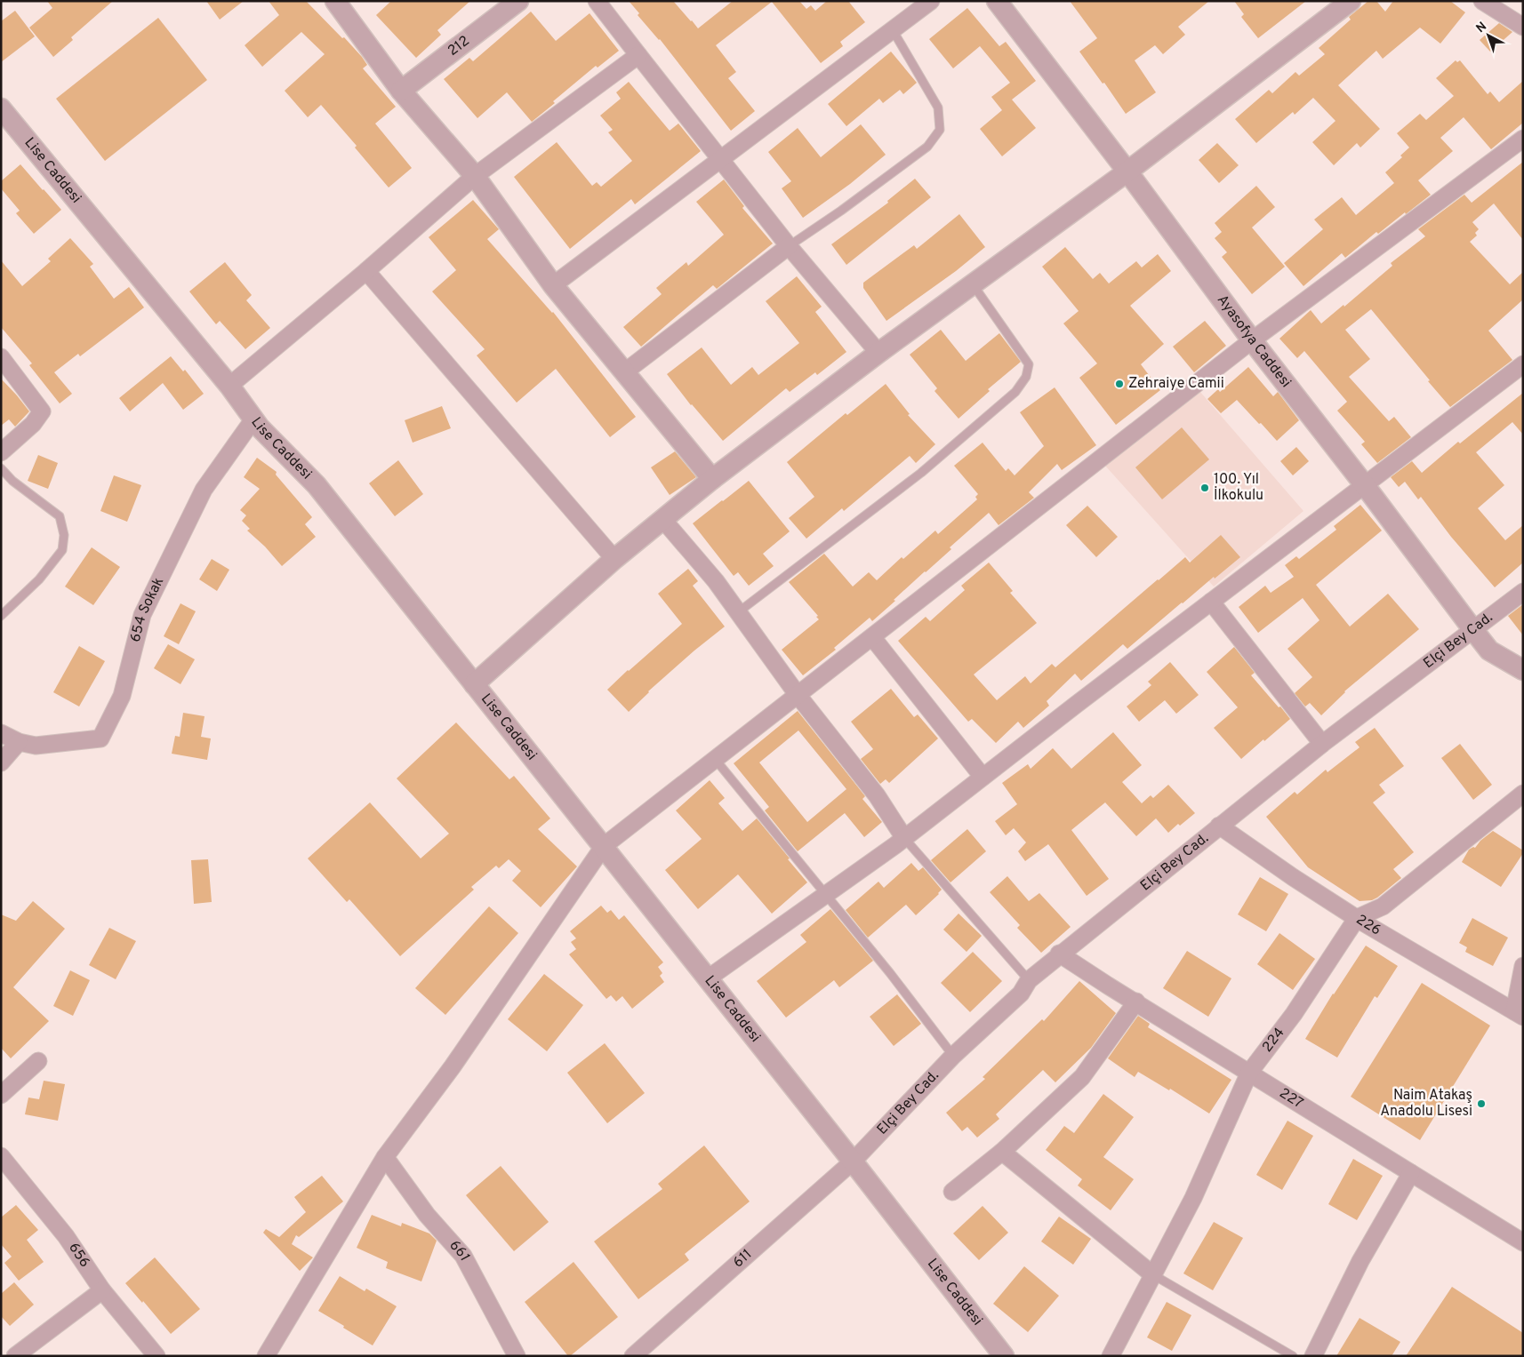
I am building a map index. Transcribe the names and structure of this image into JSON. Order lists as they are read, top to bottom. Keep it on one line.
{"streets":{"street":["212","Lise Caddesi","Ayasofya Caddesi","654 Sokak","Elçi Bey Cad.","226","224","227","661","656","611"]},"crossings":[["Lise Caddesi","654 Sokak"],["Lise Caddesi","Elçi Bey Cad."],["Lise Caddesi","611"],["Ayasofya Caddesi","Elçi Bey Cad."],["Elçi Bey Cad.","226"],["Elçi Bey Cad.","227"],["Elçi Bey Cad.","611"],["226","224"],["224","227"]],"places":["Zehraiye Camii","100. Yıl İlkokulu","Naim Atakaş Anadolu Lisesi"],"north":"top left"}
